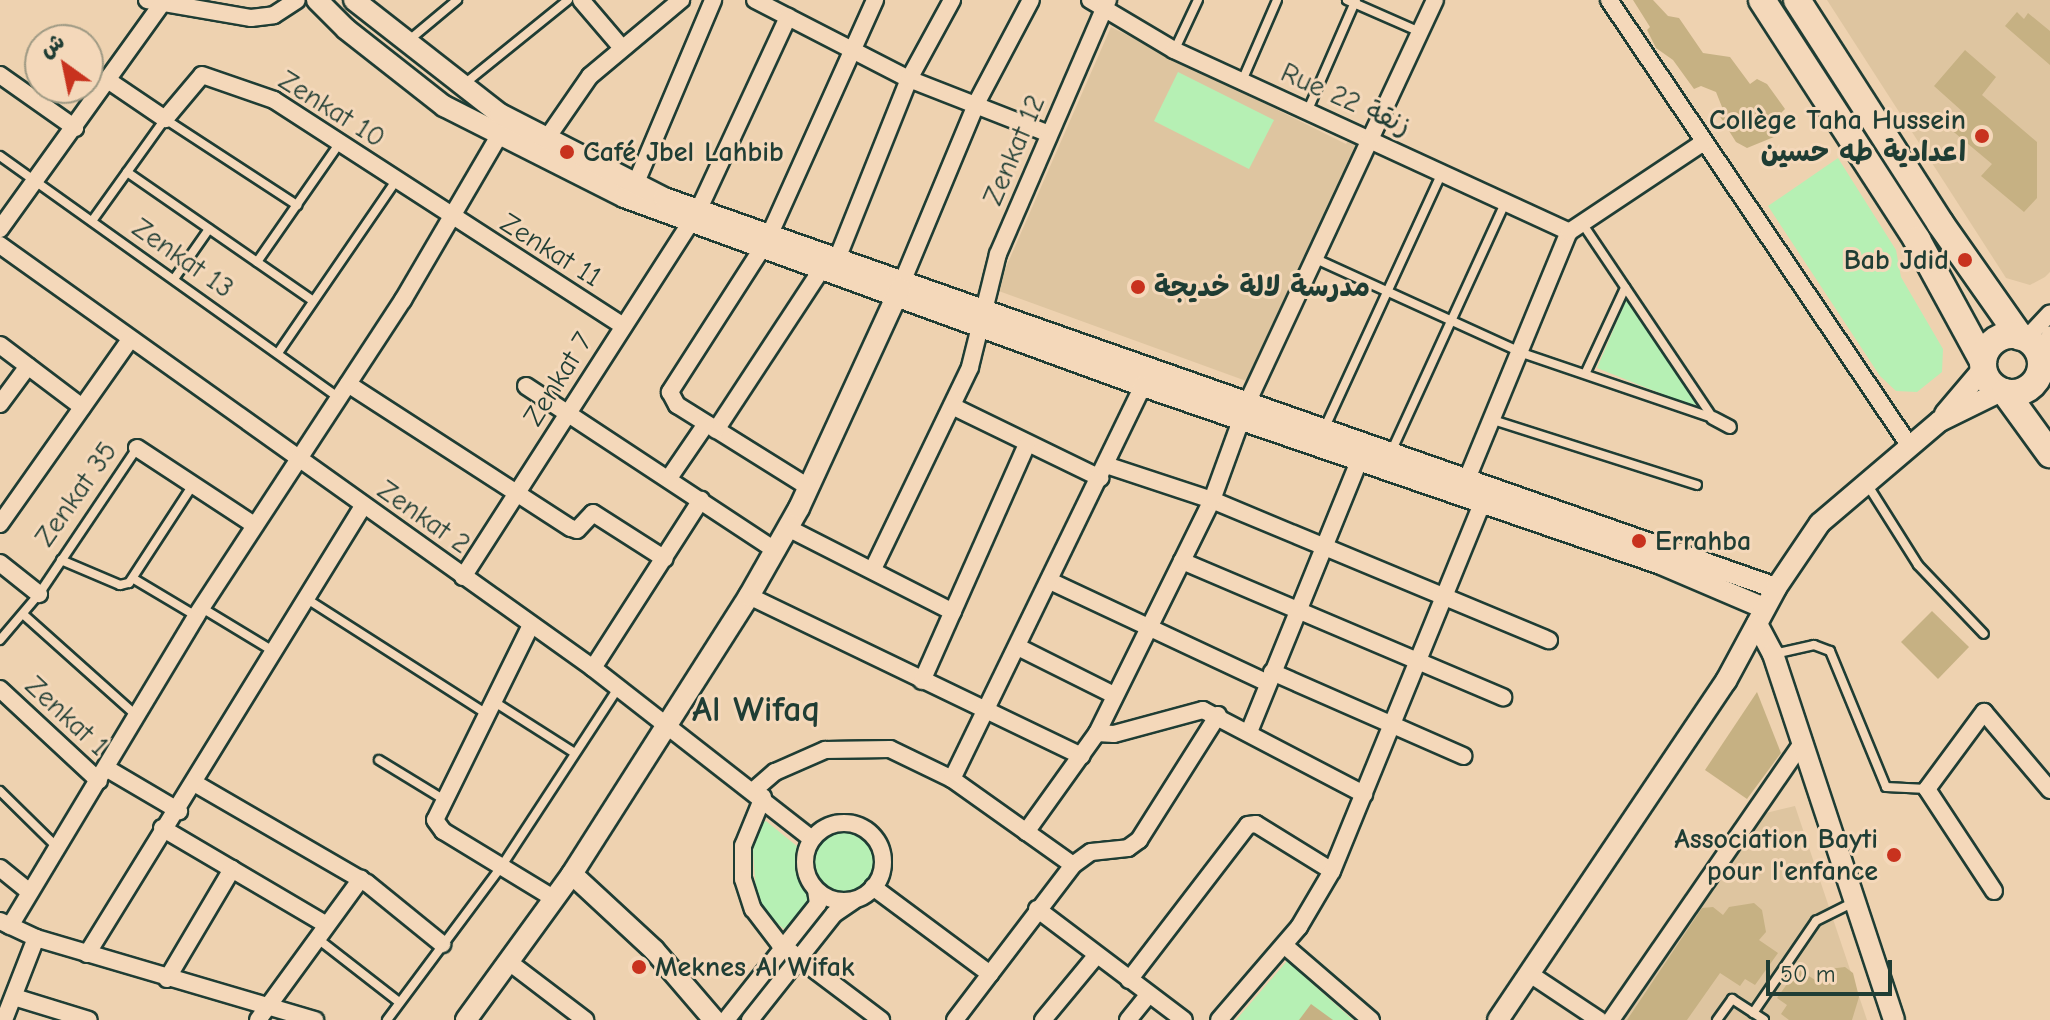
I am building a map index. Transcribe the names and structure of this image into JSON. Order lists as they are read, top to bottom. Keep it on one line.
{"streets":{"street":["Rue 22 زنقة","Zenkat 10","Zenkat 12","Zenkat 11","Zenkat 7","Zenkat 35","Zenkat 2","Zenkat 1"],"lane":["Zenkat 13"]},"crossings":[["Rue 22 زنقة","Zenkat 12"],["Zenkat 10","Zenkat 11"],["Zenkat 11","Zenkat 7"],["Zenkat 7","Zenkat 2"]],"districts":["Al Wifaq"],"places":["Collège Taha Hussein اعدادية طه حسين","Café Jbel Lahbib","Bab Jdid","مدرسة لالة خديجة","Errahba","Association Bayti pour l'enfance","Meknes Al Wifak"],"scale_bar":"50 m","north":"top left"}
